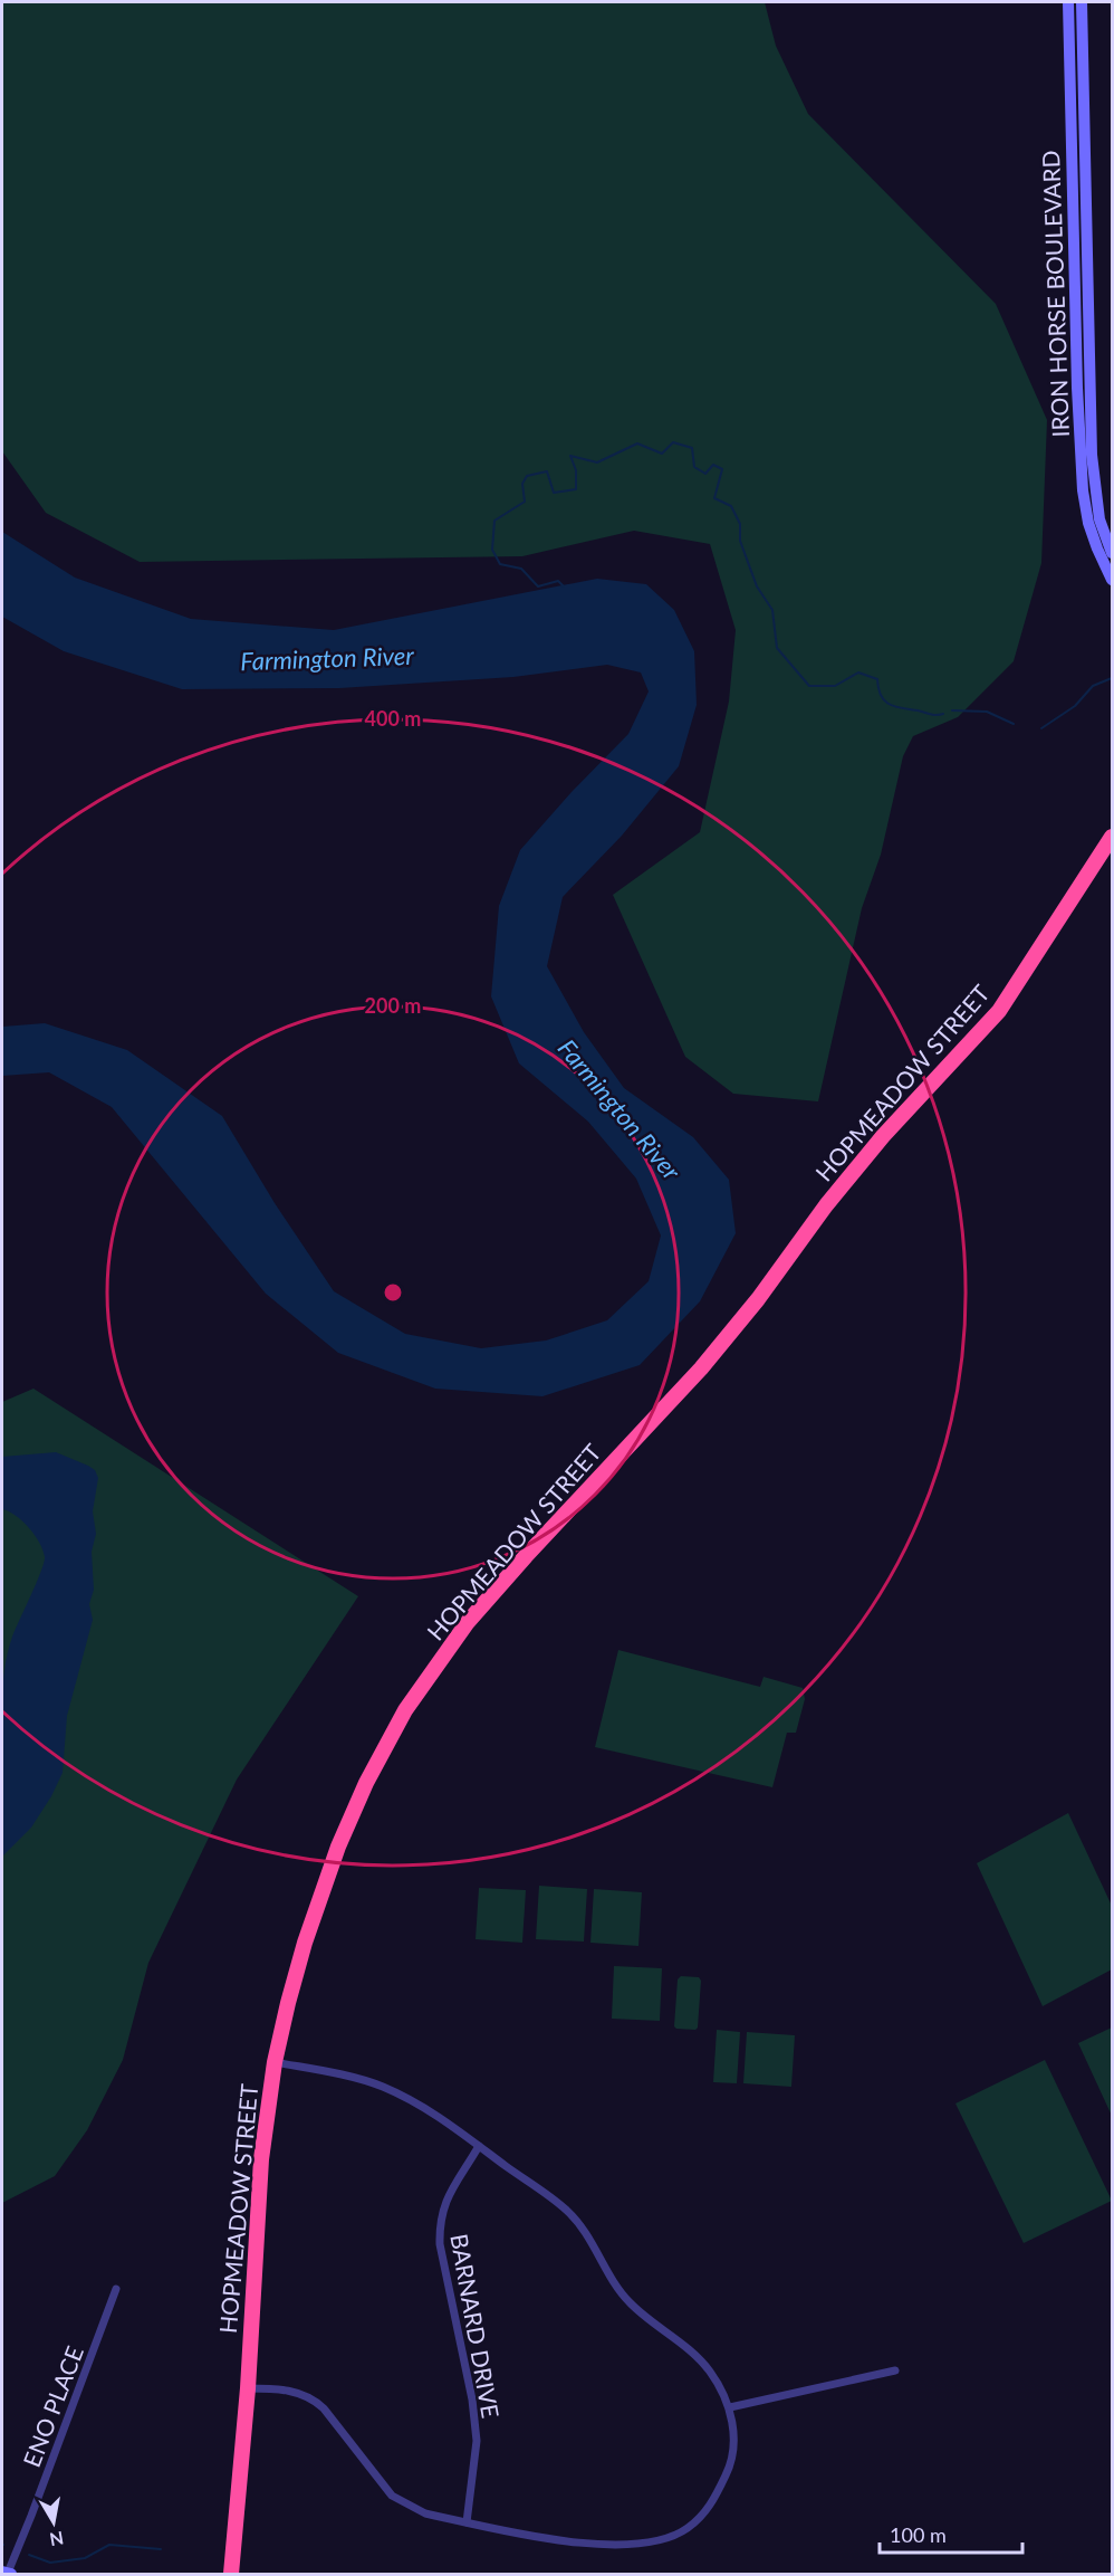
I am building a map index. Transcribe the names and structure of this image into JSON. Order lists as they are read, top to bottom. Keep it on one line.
{"streets":{"highway":["HOPMEADOW STREET"],"street":["IRON HORSE BOULEVARD","BARNARD DRIVE","ENO PLACE"]},"water":["Farmington River"],"scale_bar":"100 m","north":"bottom","rings":["400 m","200 m"]}
